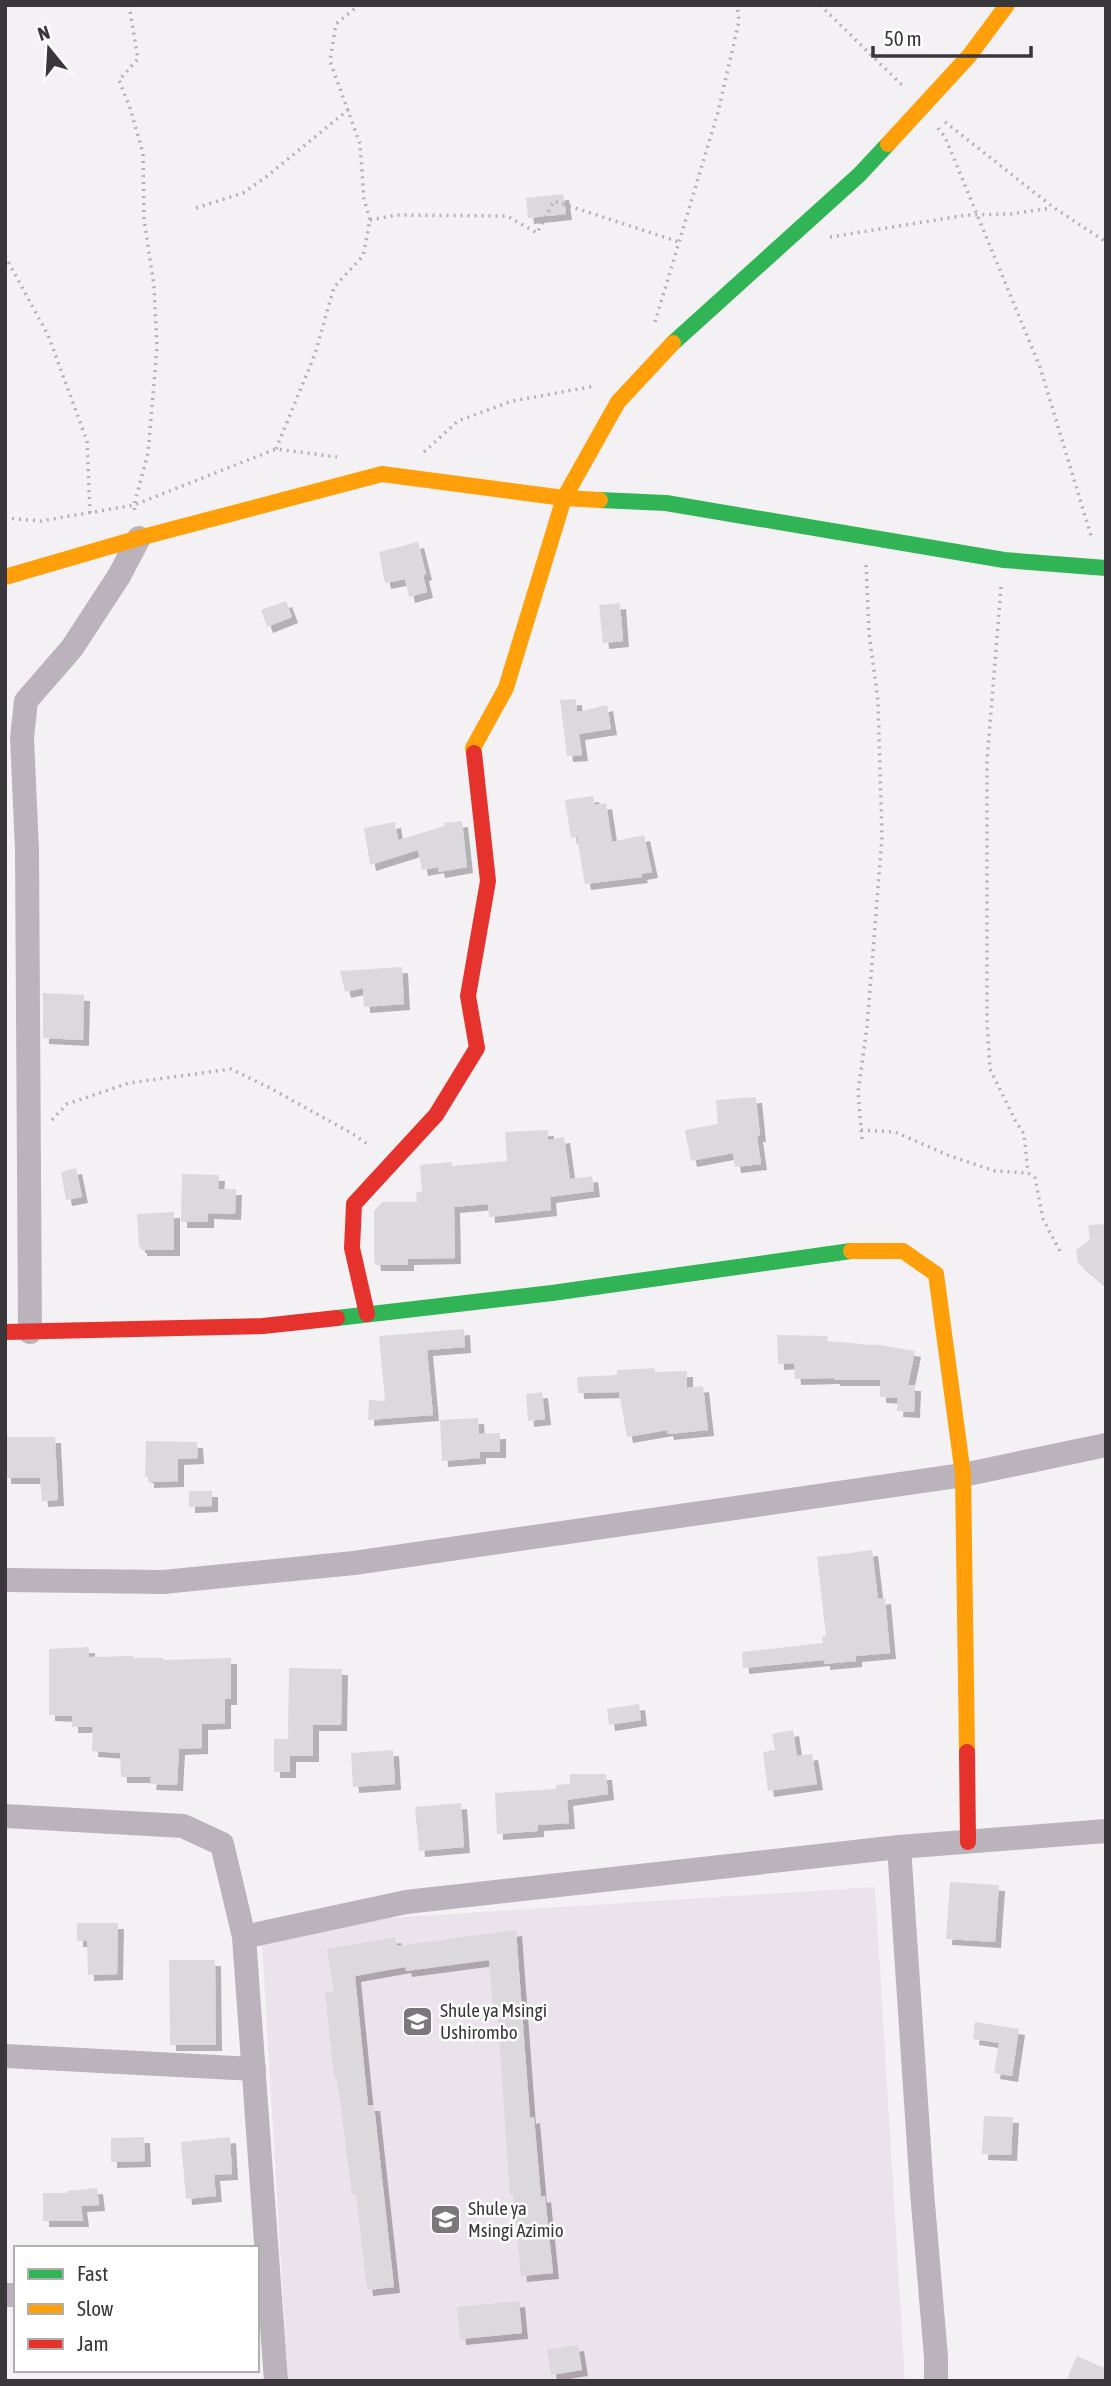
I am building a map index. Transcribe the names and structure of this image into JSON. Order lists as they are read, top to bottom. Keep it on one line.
{"places":{"school or university":["Shule ya Msingi Ushirombo","Shule ya Msingi Azimio"]},"legend":["Fast","Slow","Jam"],"scale_bar":"50 m","north":"top"}
